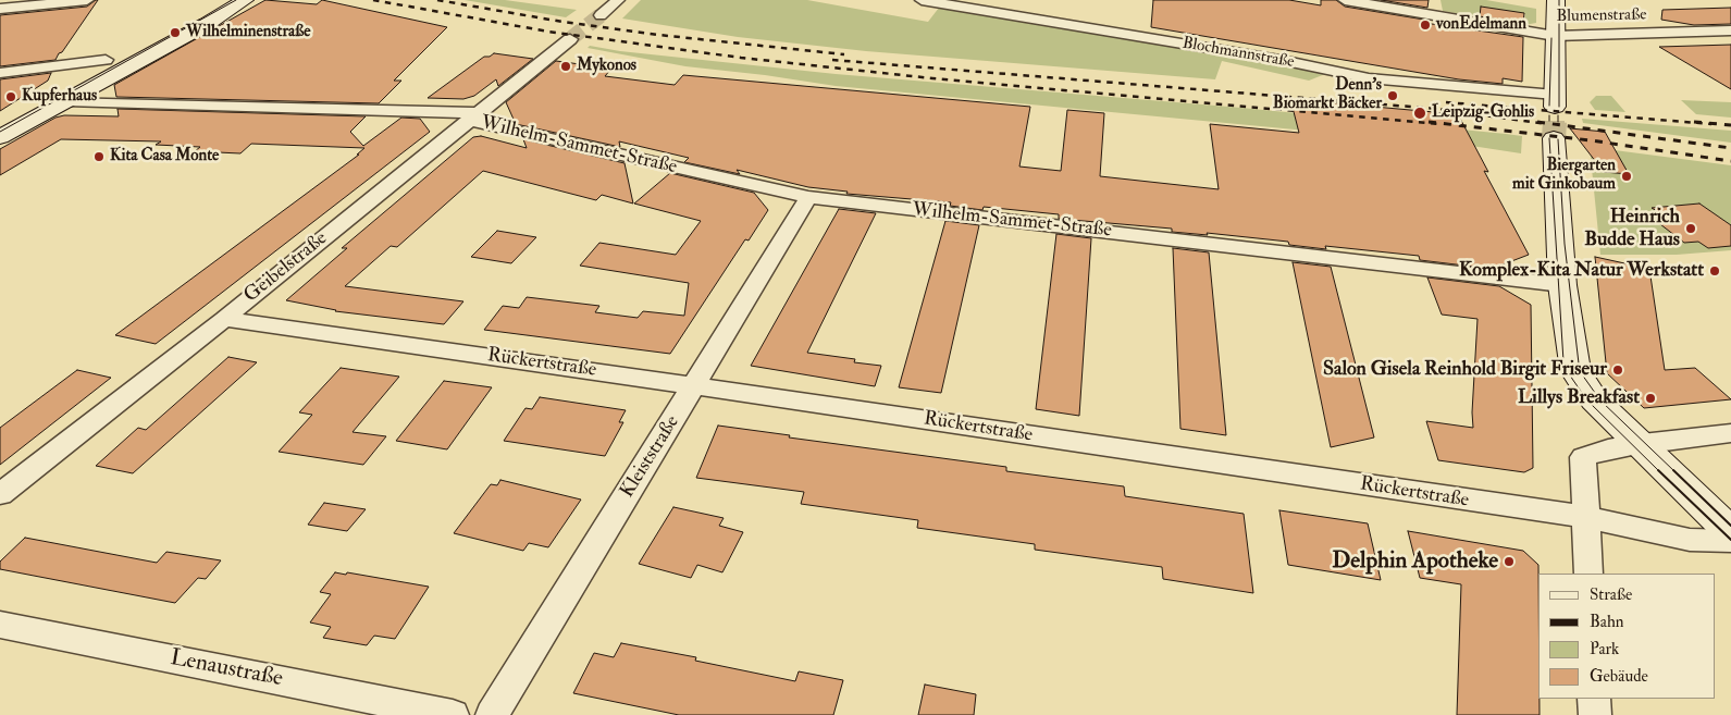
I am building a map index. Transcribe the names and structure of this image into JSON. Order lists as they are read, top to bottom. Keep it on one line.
{"streets":{"street":["Blumenstraße","Blochmannstraße","Wilhelm-Sammet-Straße","Geibelstraße","Rückertstraße","Kleiststraße","Lenaustraße"]},"crossings":[["Wilhelm-Sammet-Straße","Geibelstraße"],["Wilhelm-Sammet-Straße","Kleiststraße"],["Geibelstraße","Rückertstraße"],["Rückertstraße","Kleiststraße"]],"places":["vonEdelmann","Wilhelminenstraße","Mykonos","Denn's Biomarkt Bäcker","Kupferhaus","Leipzig-Gohlis","Kita Casa Monte","Biergarten mit Ginkobaum","Heinrich Budde Haus","Komplex-Kita Natur Werkstatt","Salon Gisela Reinhold Birgit Friseur","Lillys Breakfast","Delphin Apotheke"],"legend":["Straße","Bahn","Park","Gebäude"]}
